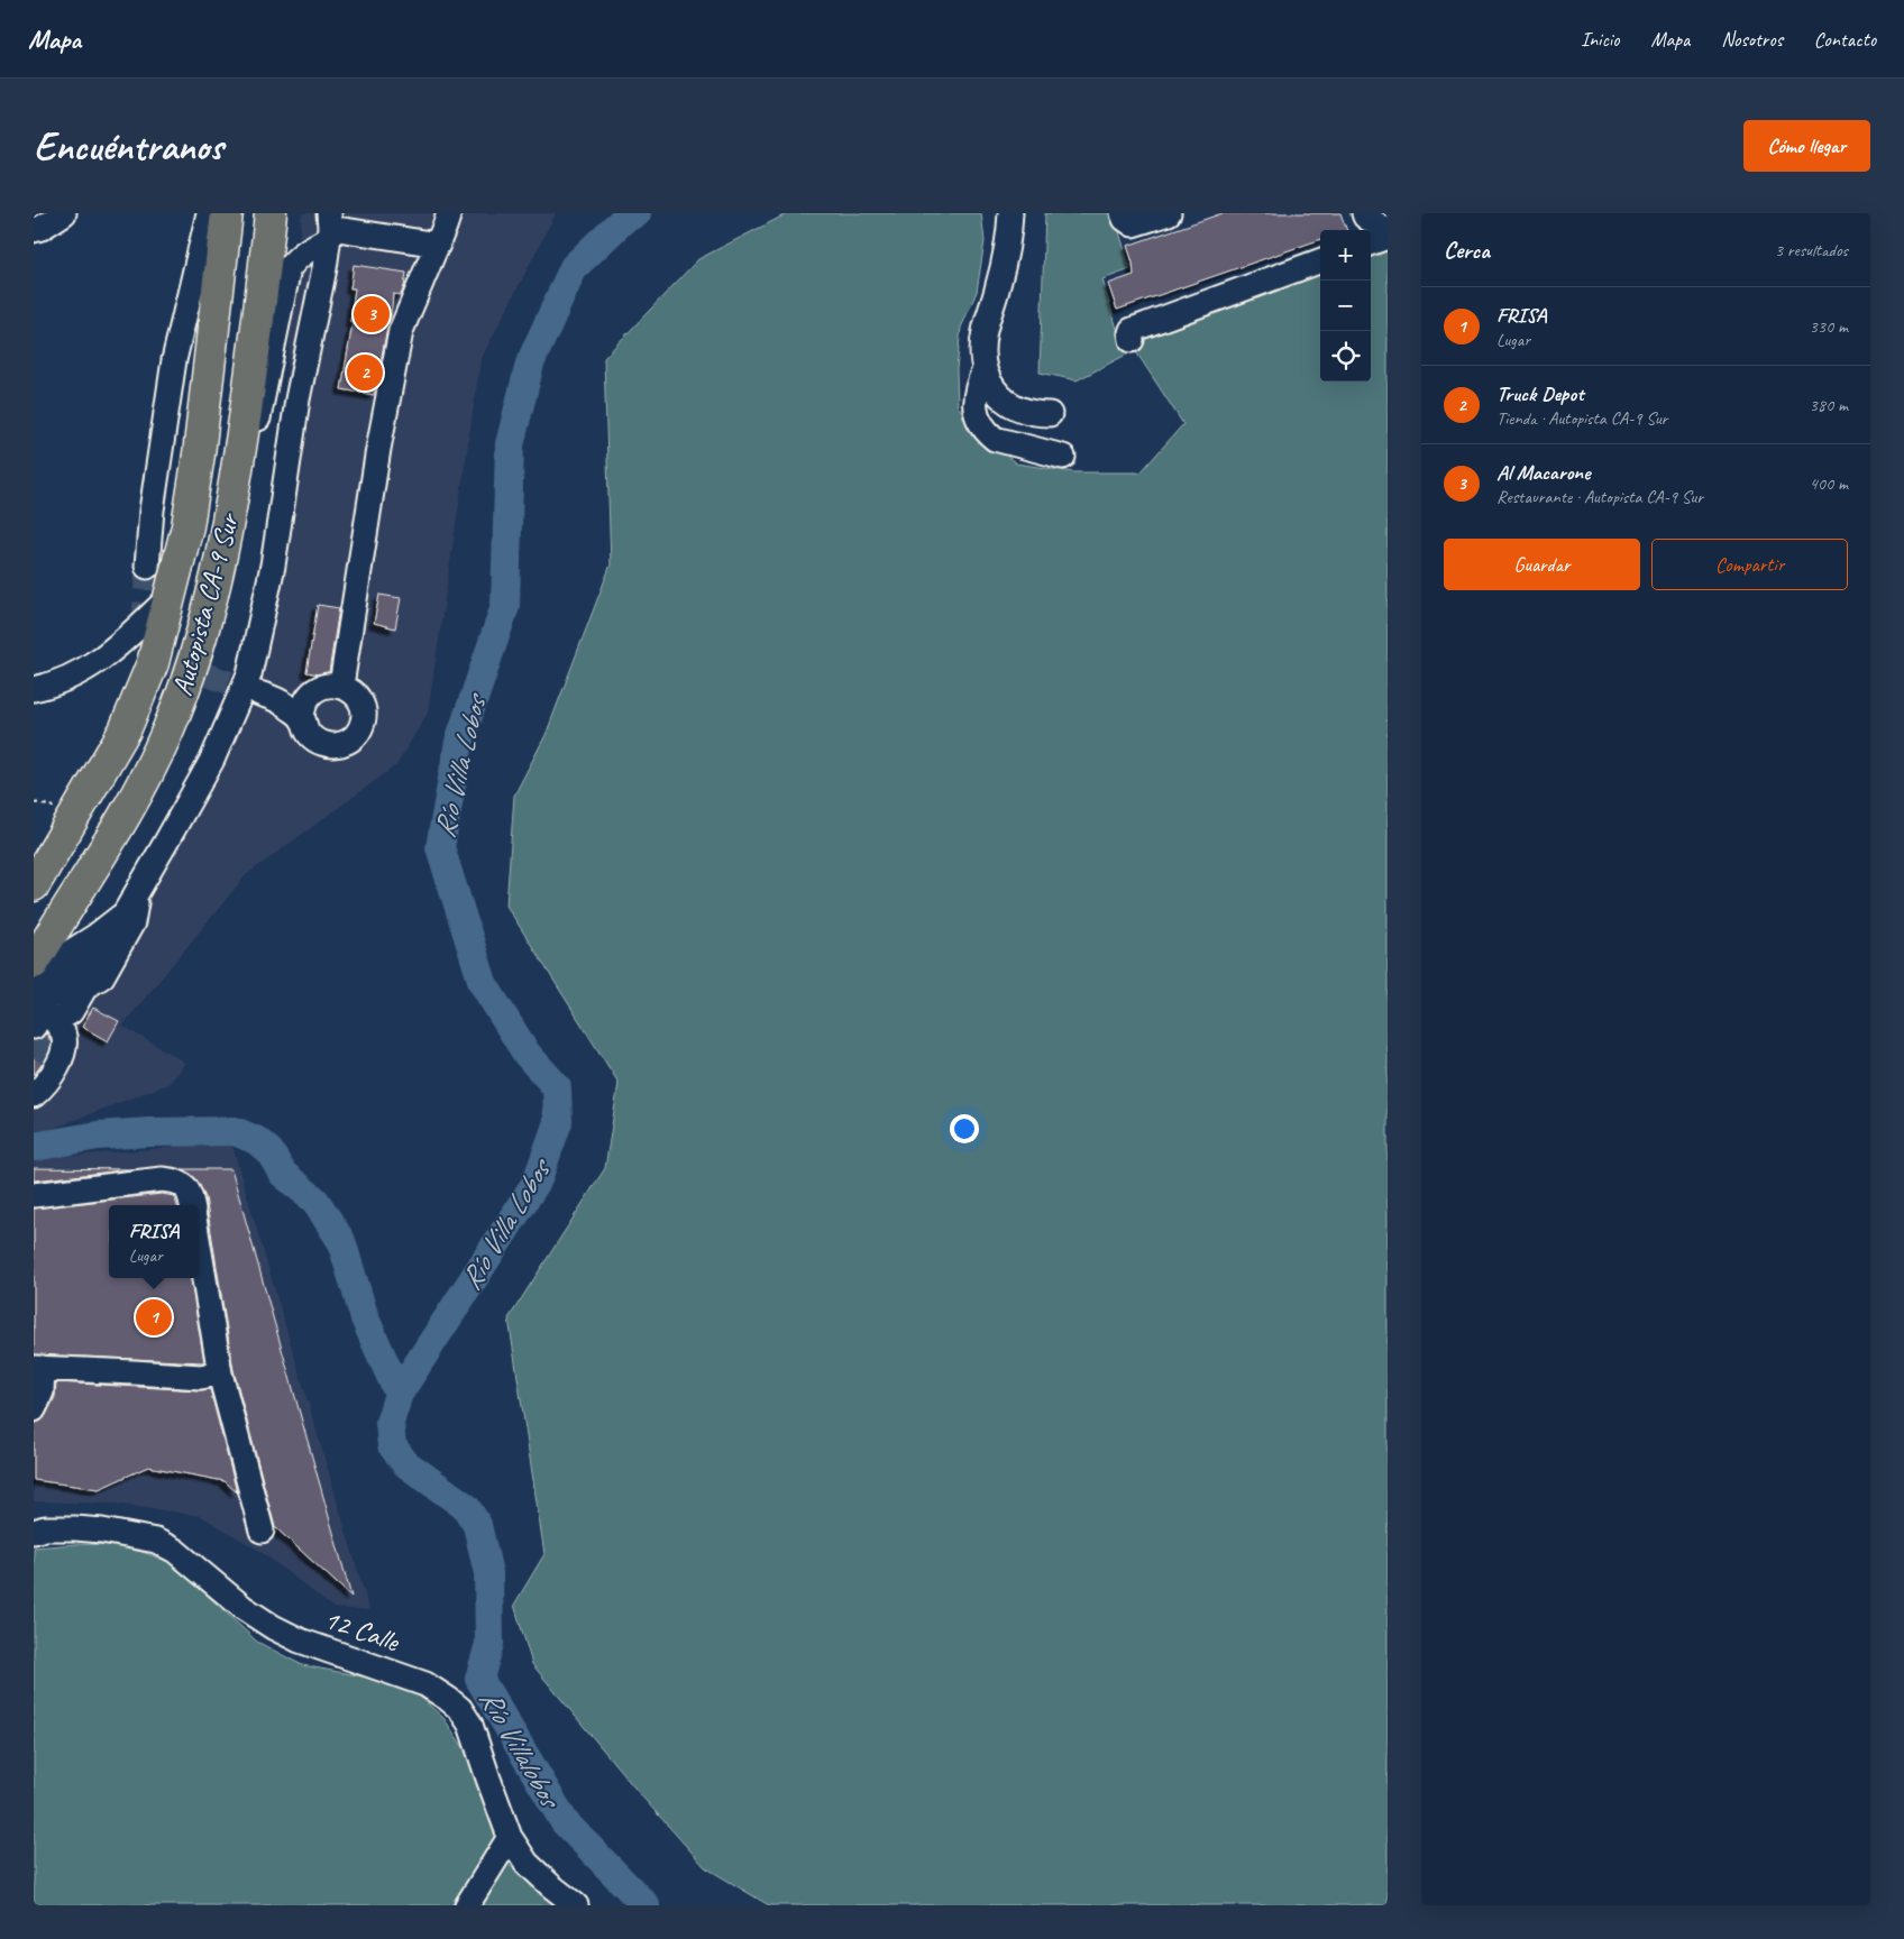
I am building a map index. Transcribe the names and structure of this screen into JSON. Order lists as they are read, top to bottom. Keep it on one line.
{"streets":{"highway":["Autopista CA-9 Sur"],"street":["12 Calle"]},"water":["Río Villa Lobos","Río Villalobos"],"page":{"header":"Mapa","nav":["Inicio","Mapa","Nosotros","Contacto"],"buttons":["Cómo llegar",["Guardar","Compartir"]],"title":"Encuéntranos","heading":["Cerca","3 resultados"],"map_buttons":["+","−"],"list":[{"mark":"1","name":"FRISA","note":"Lugar","value":"330 m"},{"mark":"2","name":"Truck Depot","note":"Tienda · Autopista CA-9 Sur","value":"380 m"},{"mark":"3","name":"Al Macarone","note":"Restaurante · Autopista CA-9 Sur","value":"400 m"}],"pins":["3","2","1"],"popup":["FRISA","Lugar"]}}
